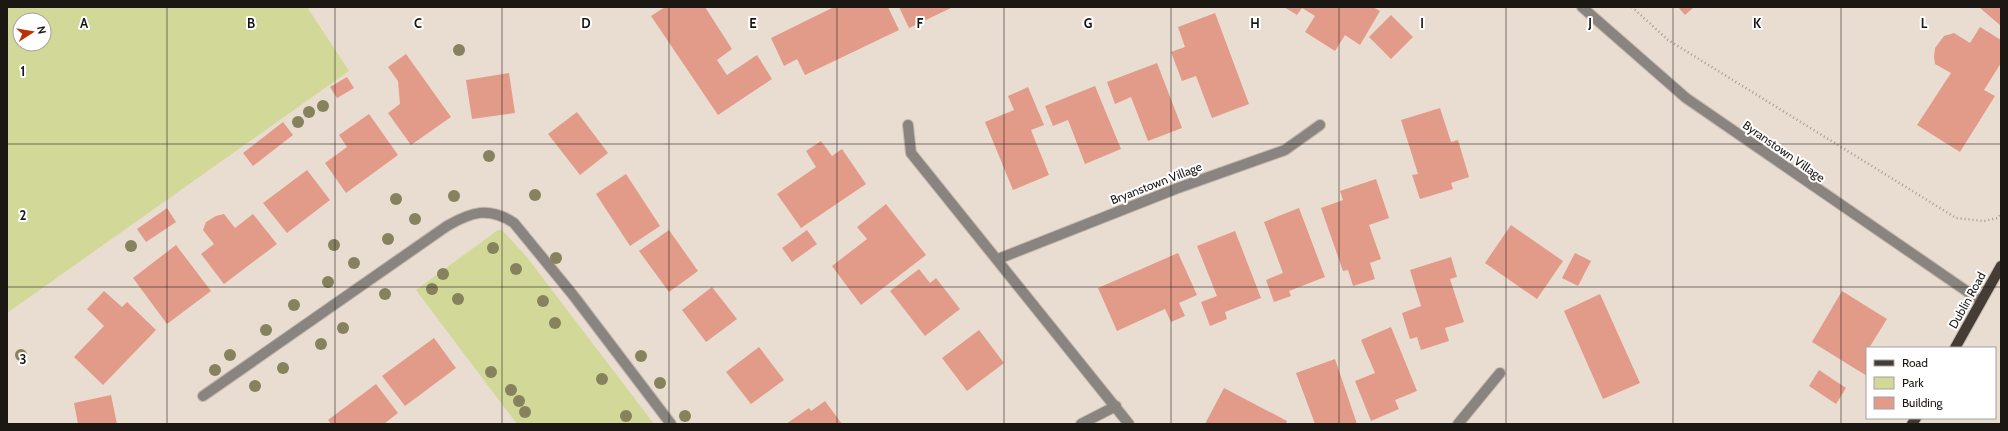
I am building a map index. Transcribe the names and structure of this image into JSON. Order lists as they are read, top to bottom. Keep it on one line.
{"streets":{"main road":["Dublin Road"],"street":["Byranstown Village","Bryanstown Village"]},"crossings":[["Byranstown Village","Dublin Road"]],"legend":["Road","Park","Building"],"north":"right","grid":{"columns":["A","B","C","D","E","F","G","H","I","J","K","L"],"rows":["1","2","3"]}}
